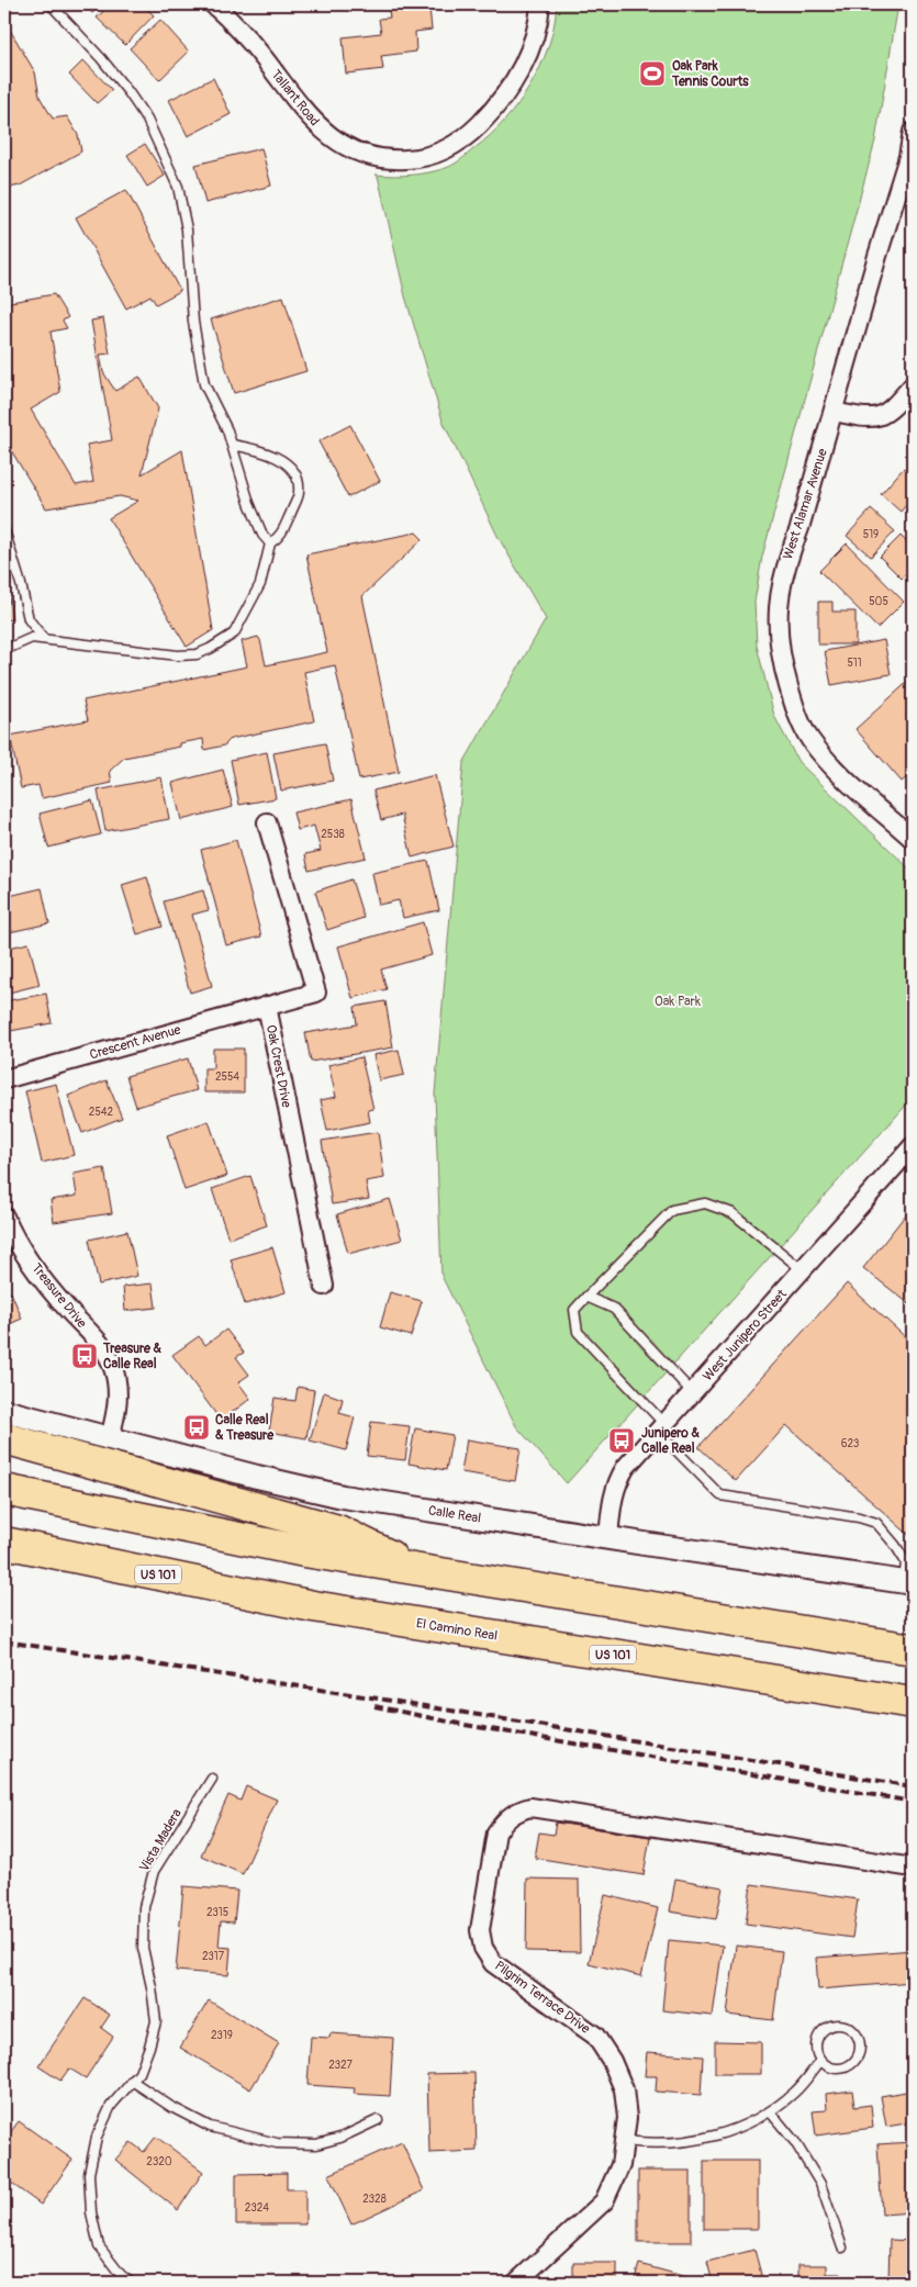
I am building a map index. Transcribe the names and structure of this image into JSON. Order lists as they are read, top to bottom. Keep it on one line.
{"streets":{"highway":["US 101","El Camino Real"],"street":["Tallant Road","West Alamar Avenue","Crescent Avenue","Oak Crest Drive","Treasure Drive","West Junipero Street","Calle Real","Pilgrim Terrace Drive"],"lane":["Vista Madera"]},"crossings":[["Crescent Avenue","Oak Crest Drive"],["Treasure Drive","Calle Real"],["West Junipero Street","Calle Real"]],"parks":["Oak Park"],"places":{"sports":["Oak Park Tennis Courts"],"bus stop":["Treasure & Calle Real","Calle Real & Treasure","Junipero & Calle Real"]},"house_numbers":["519","505","511","2538","2554","2542","623","2315","2317","2319","2327","2320","2328","2324"]}
